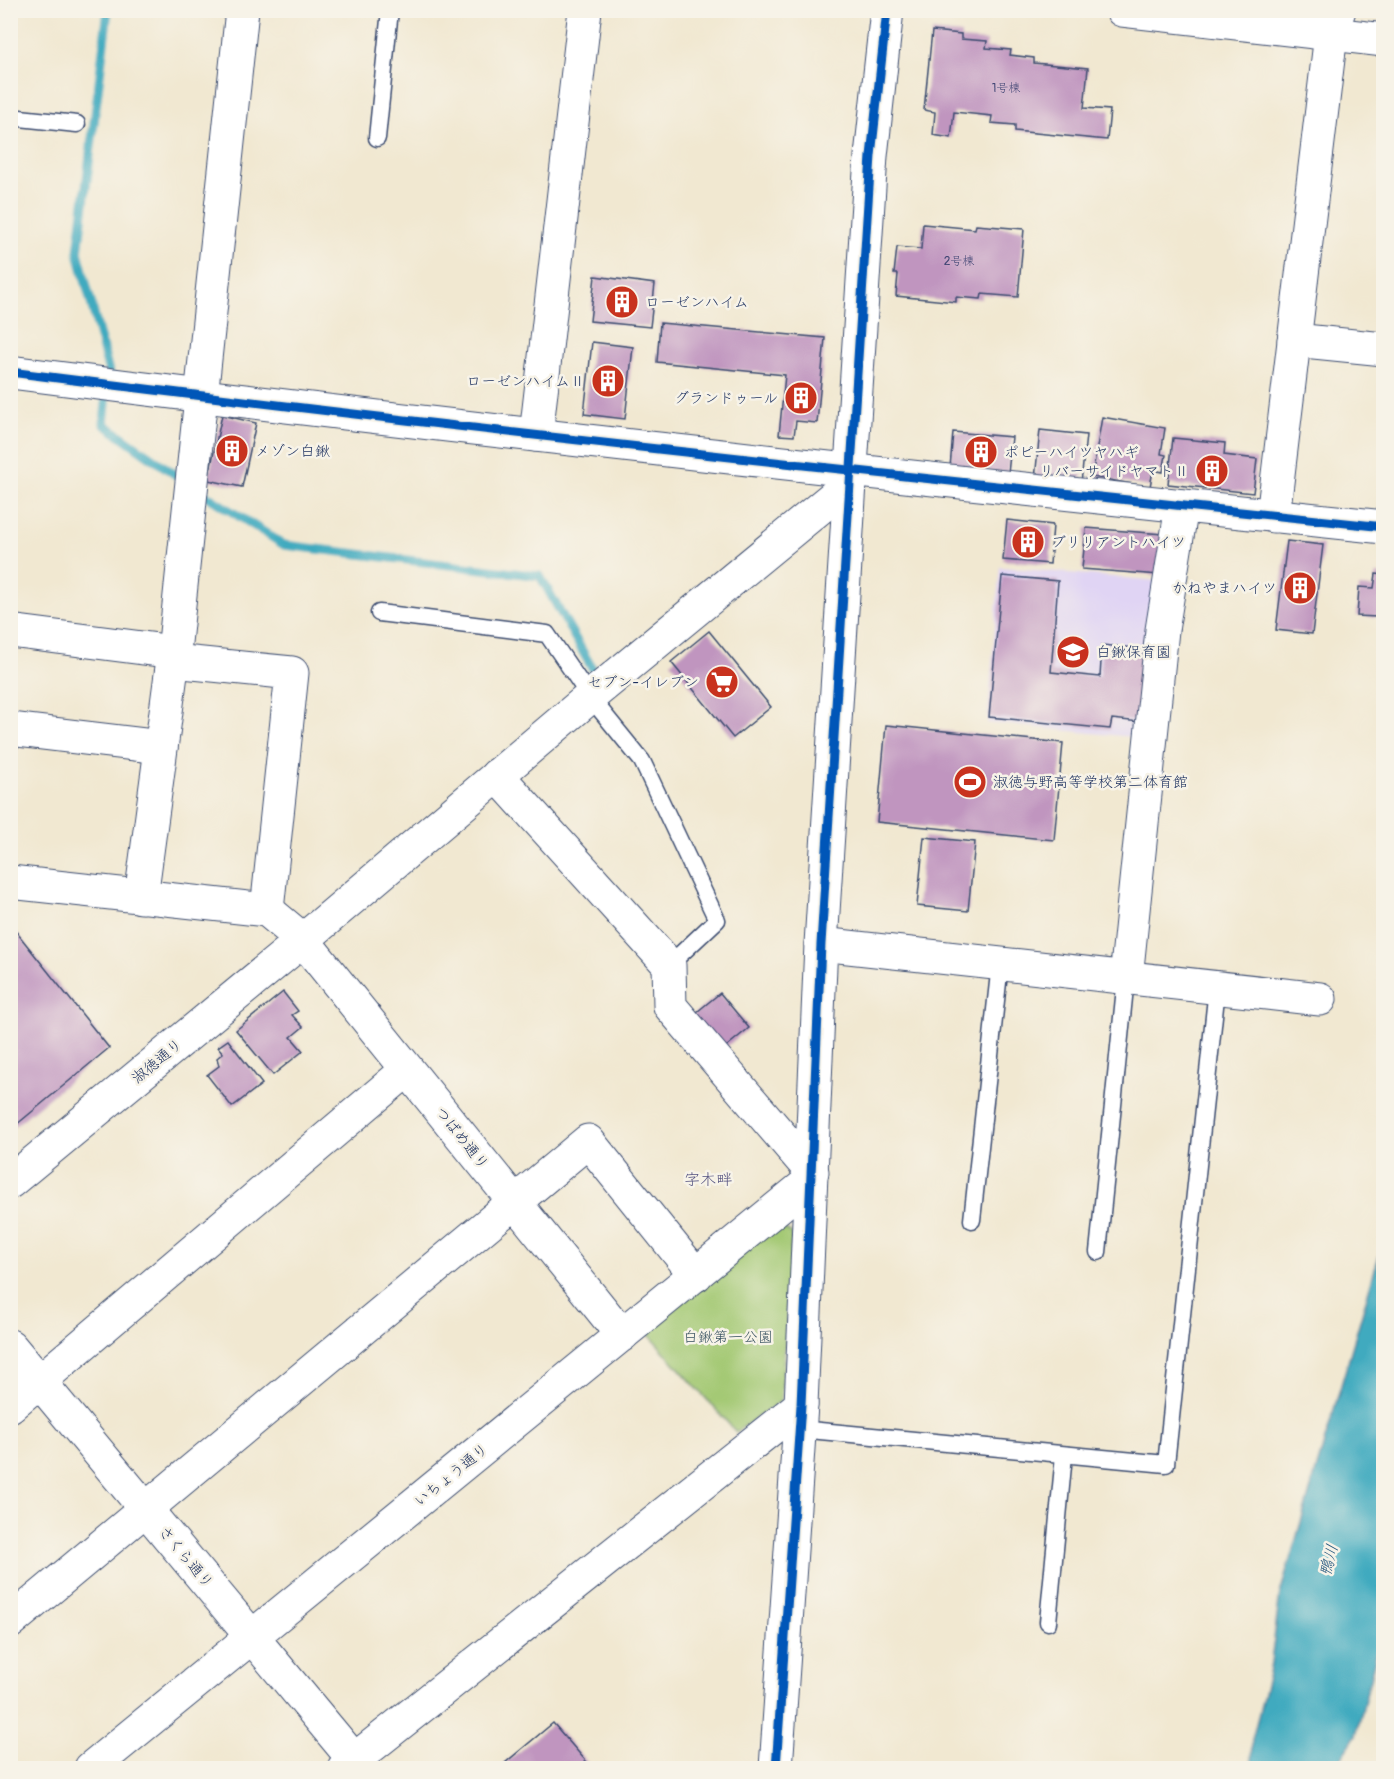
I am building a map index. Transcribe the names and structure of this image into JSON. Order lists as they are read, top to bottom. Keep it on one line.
{"streets":{"street":["淑徳通り","つばめ通り","いちょう通り","さくら通り"]},"crossings":[["淑徳通り","つばめ通り"],["つばめ通り","いちょう通り"],["いちょう通り","さくら通り"]],"districts":["字木畔"],"water":["鴨川"],"parks":["白鍬第一公園"],"places":{"building":["ローゼンハイム","ローゼンハイムⅡ","グランドゥール","メゾン白鍬","ポピーハイツヤハギ","リバーサイドヤマトⅡ","ブリリアントハイツ","かねやまハイツ"],"school or university":["白鍬保育園"],"supermarket":["セブン-イレブン"],"sports":["淑徳与野高等学校第二体育館"]},"house_numbers":["1号棟","2号棟"]}
